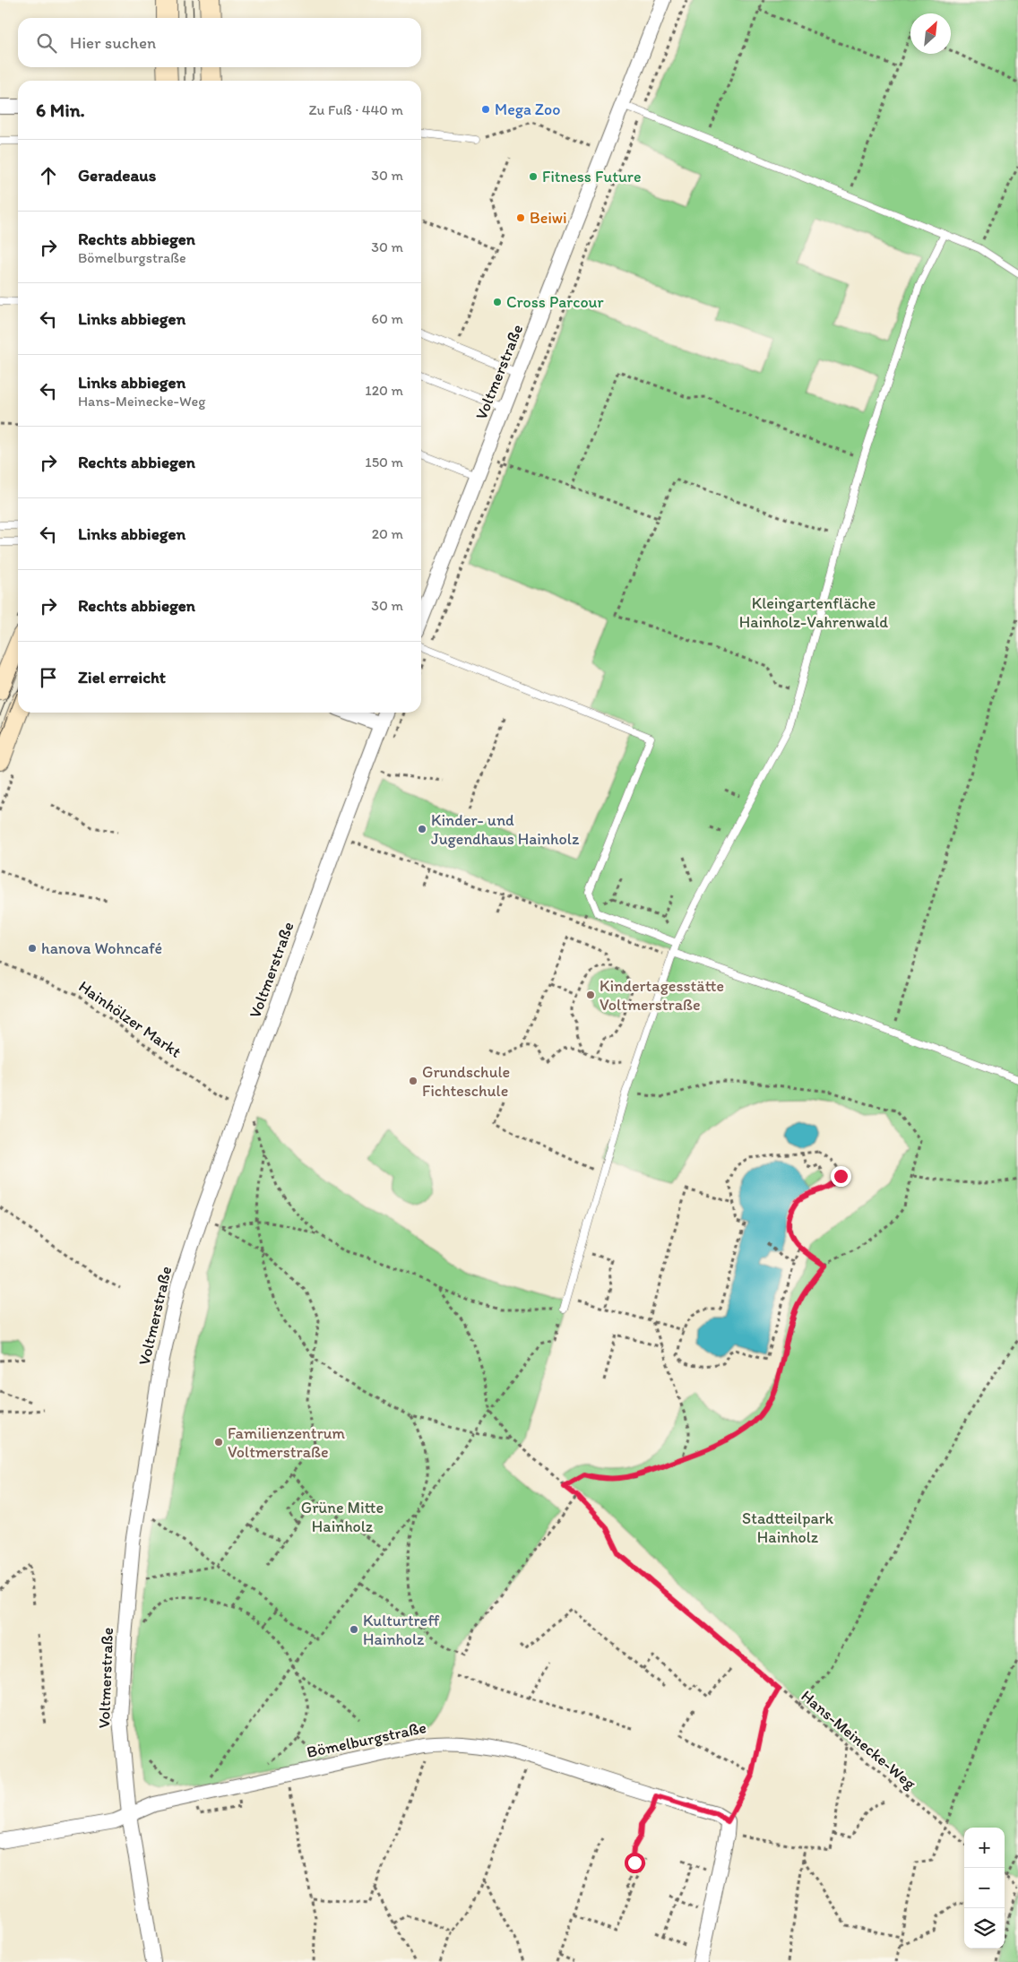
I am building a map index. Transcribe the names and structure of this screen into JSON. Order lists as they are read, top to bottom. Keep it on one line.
{"streets":{"street":["Voltmerstraße","Bömelburgstraße"],"path":["Hainhölzer Markt","Hans-Meinecke-Weg"]},"crossings":[["Voltmerstraße","Hainhölzer Markt"],["Voltmerstraße","Bömelburgstraße"]],"parks":["Kleingartenfläche Hainholz-Vahrenwald","Grüne Mitte Hainholz","Stadtteilpark Hainholz"],"places":["Mega Zoo","Fitness Future","Beiwi","Cross Parcour","Kinder- und Jugendhaus Hainholz","hanova Wohncafé","Kindertagesstätte Voltmerstraße","Grundschule Fichteschule","Familienzentrum Voltmerstraße","Kulturtreff Hainholz"],"north":"top right","page":{"search":"Hier suchen","heading":["6 Min.","Zu Fuß · 440 m"],"list":[["Geradeaus","30 m"],["Rechts abbiegen","Bömelburgstraße","30 m"],["Links abbiegen","60 m"],["Links abbiegen","Hans-Meinecke-Weg","120 m"],["Rechts abbiegen","150 m"],["Links abbiegen","20 m"],["Rechts abbiegen","30 m"],"Ziel erreicht"],"map_buttons":["+","−"]}}
